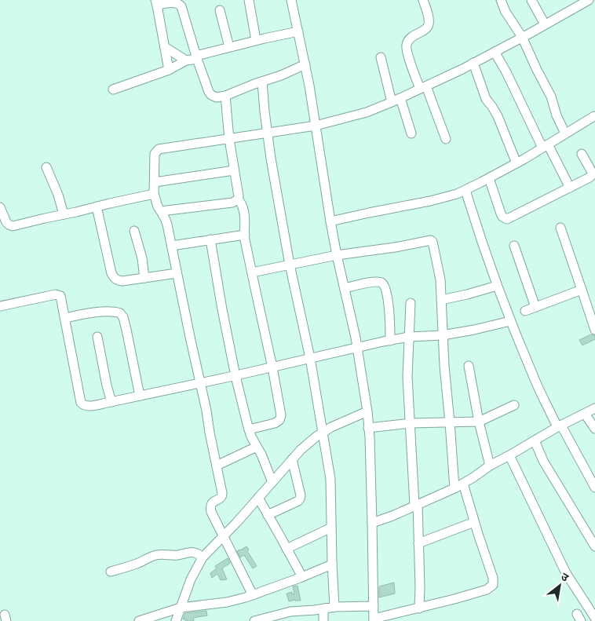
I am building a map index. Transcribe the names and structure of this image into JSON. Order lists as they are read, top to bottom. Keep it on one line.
{"north":"top right"}
